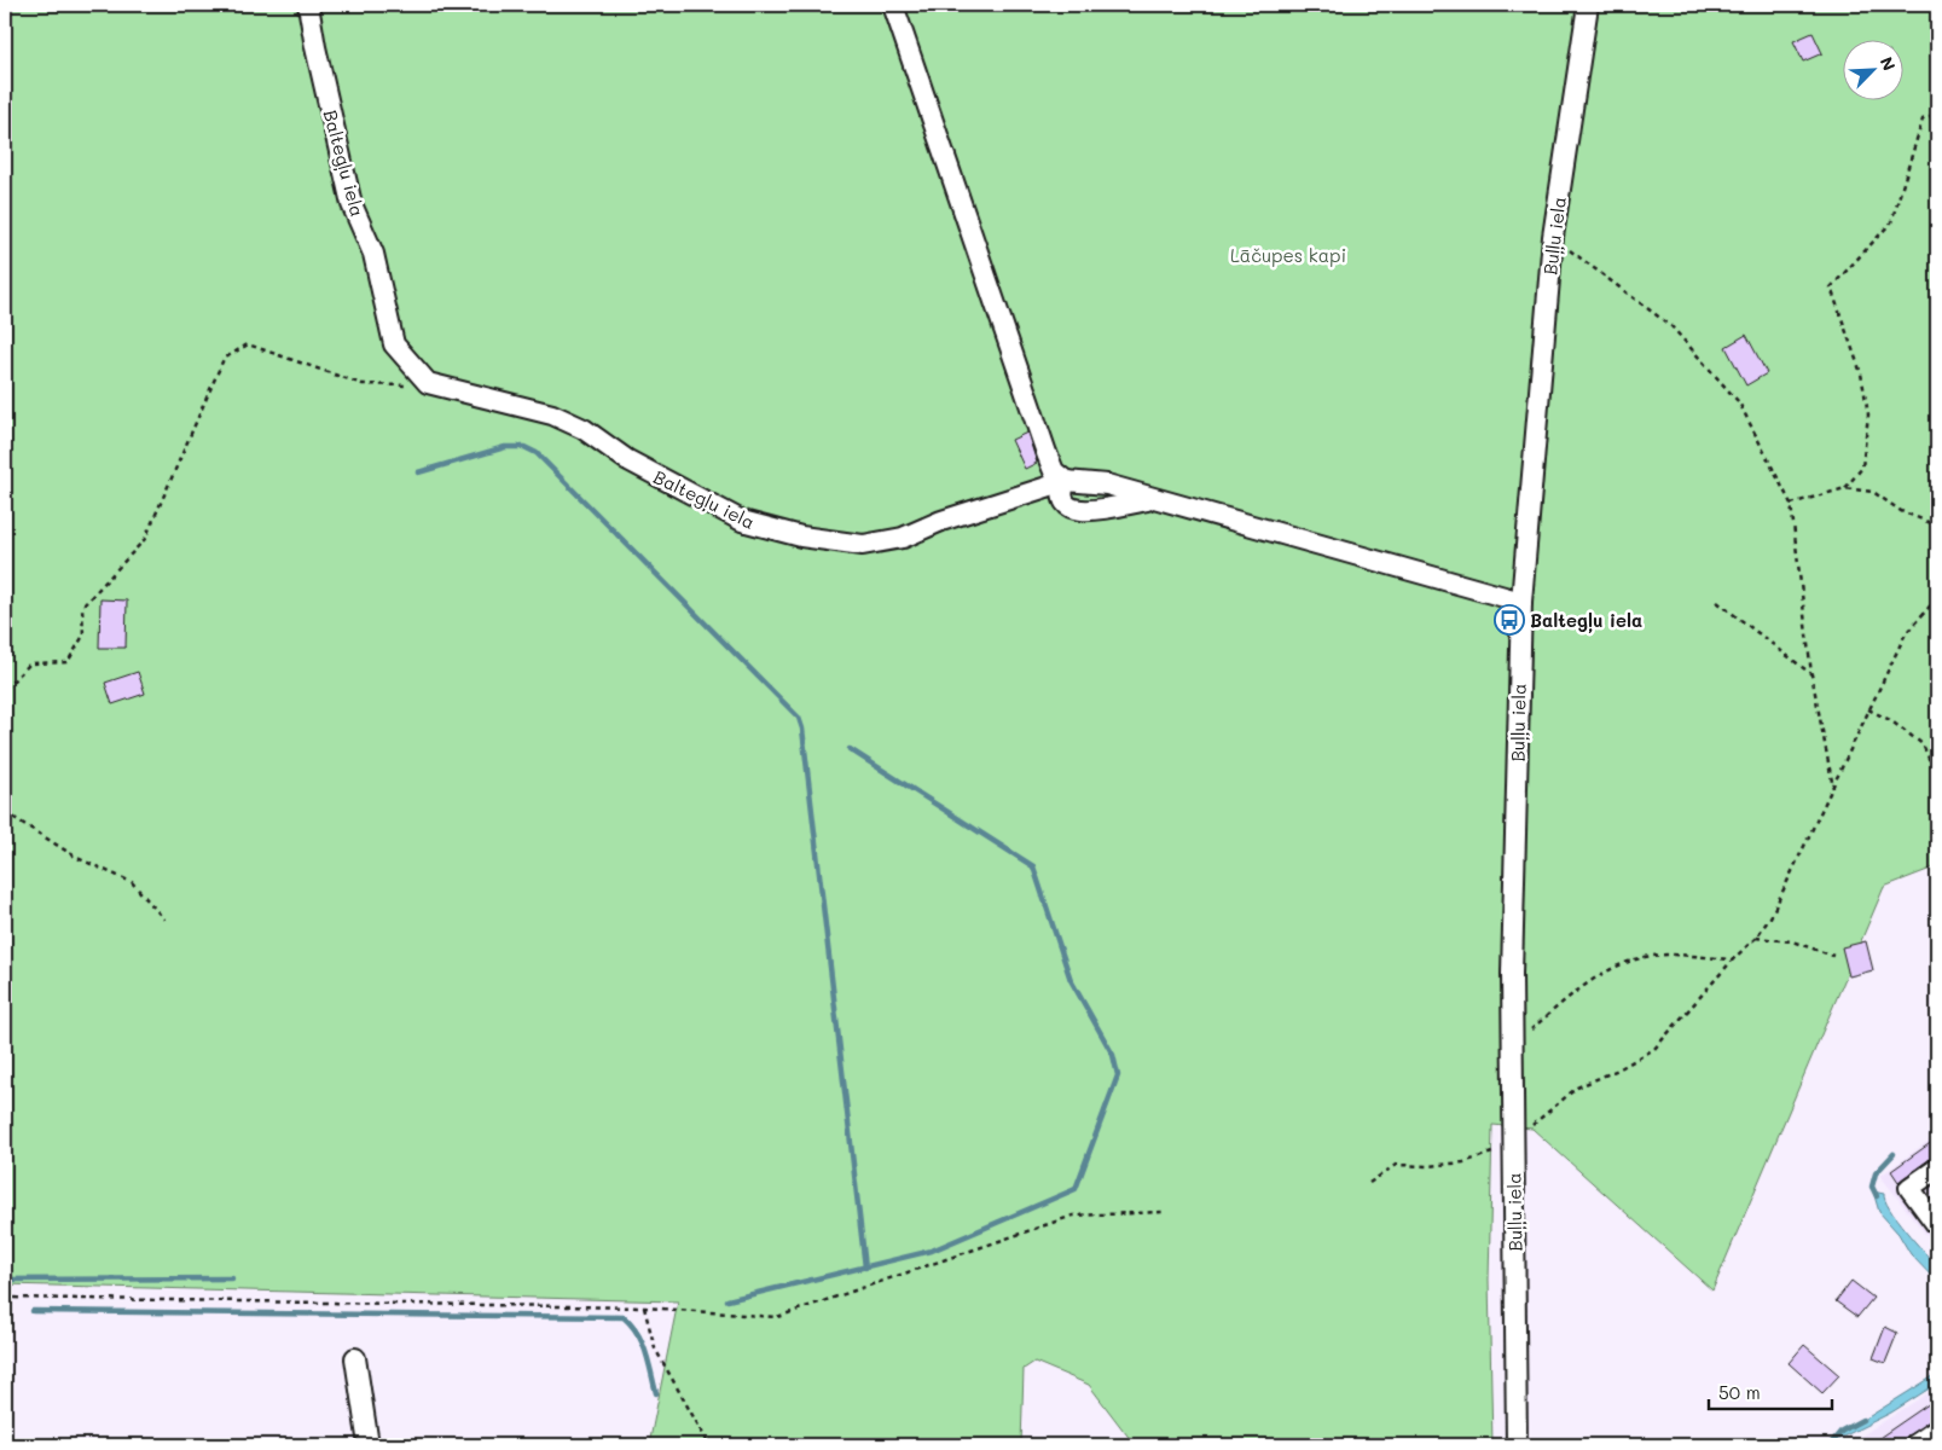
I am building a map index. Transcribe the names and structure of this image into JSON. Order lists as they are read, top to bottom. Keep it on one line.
{"streets":{"street":["Baltegļu iela","Buļļu iela"]},"crossings":[["Baltegļu iela","Buļļu iela"]],"parks":["Lāčupes kapi"],"places":{"bus stop":["Baltegļu iela"]},"scale_bar":"50 m","north":"top right"}
